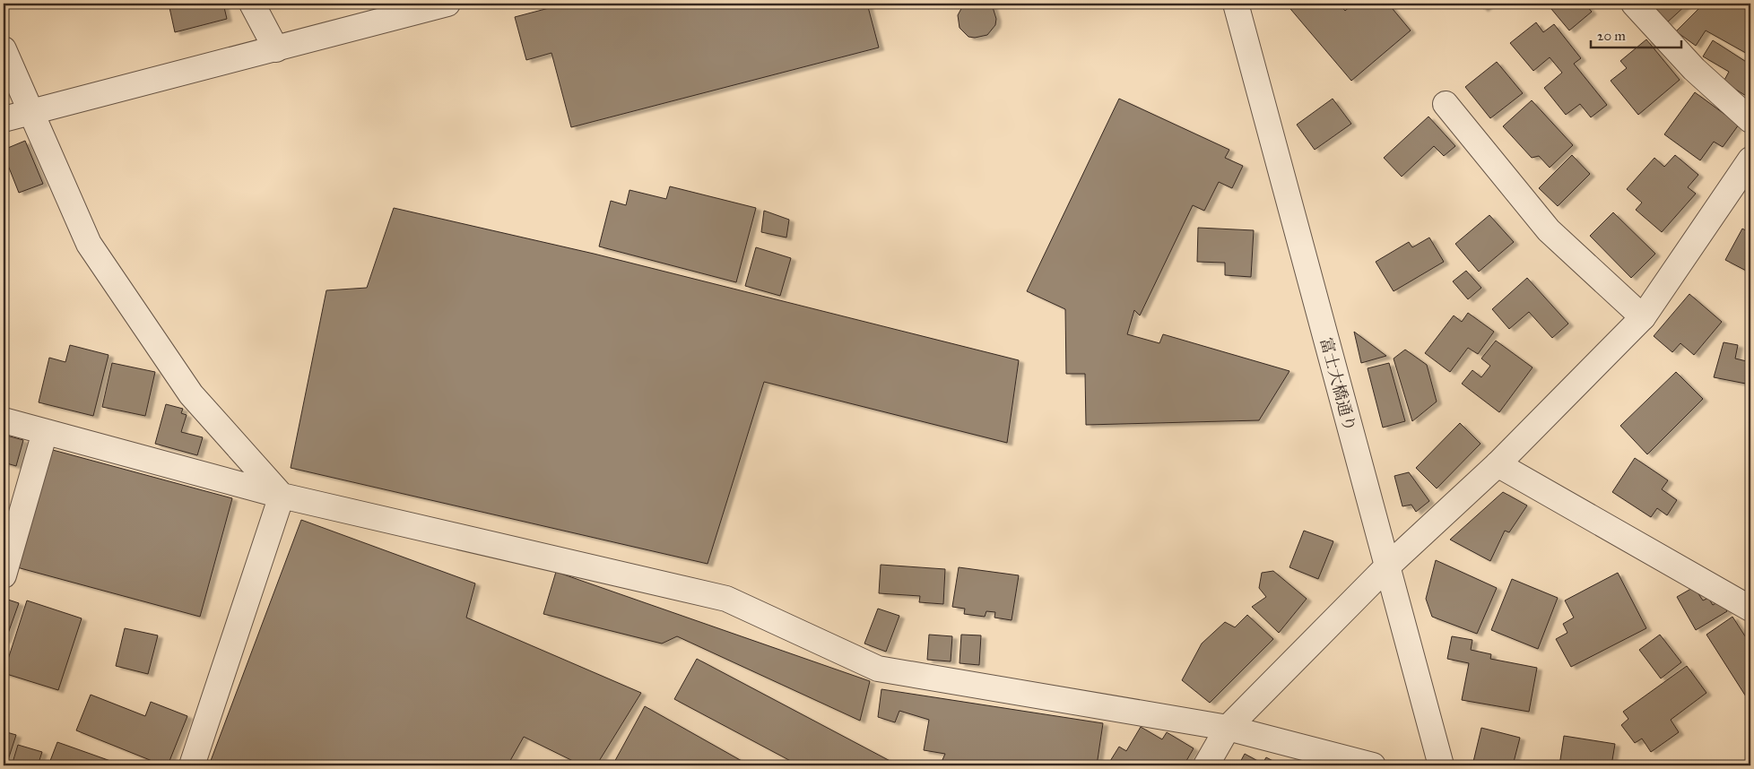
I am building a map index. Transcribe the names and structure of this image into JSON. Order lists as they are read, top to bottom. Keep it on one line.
{"streets":{"street":["富士大橋通り"]},"scale_bar":"20 m"}
